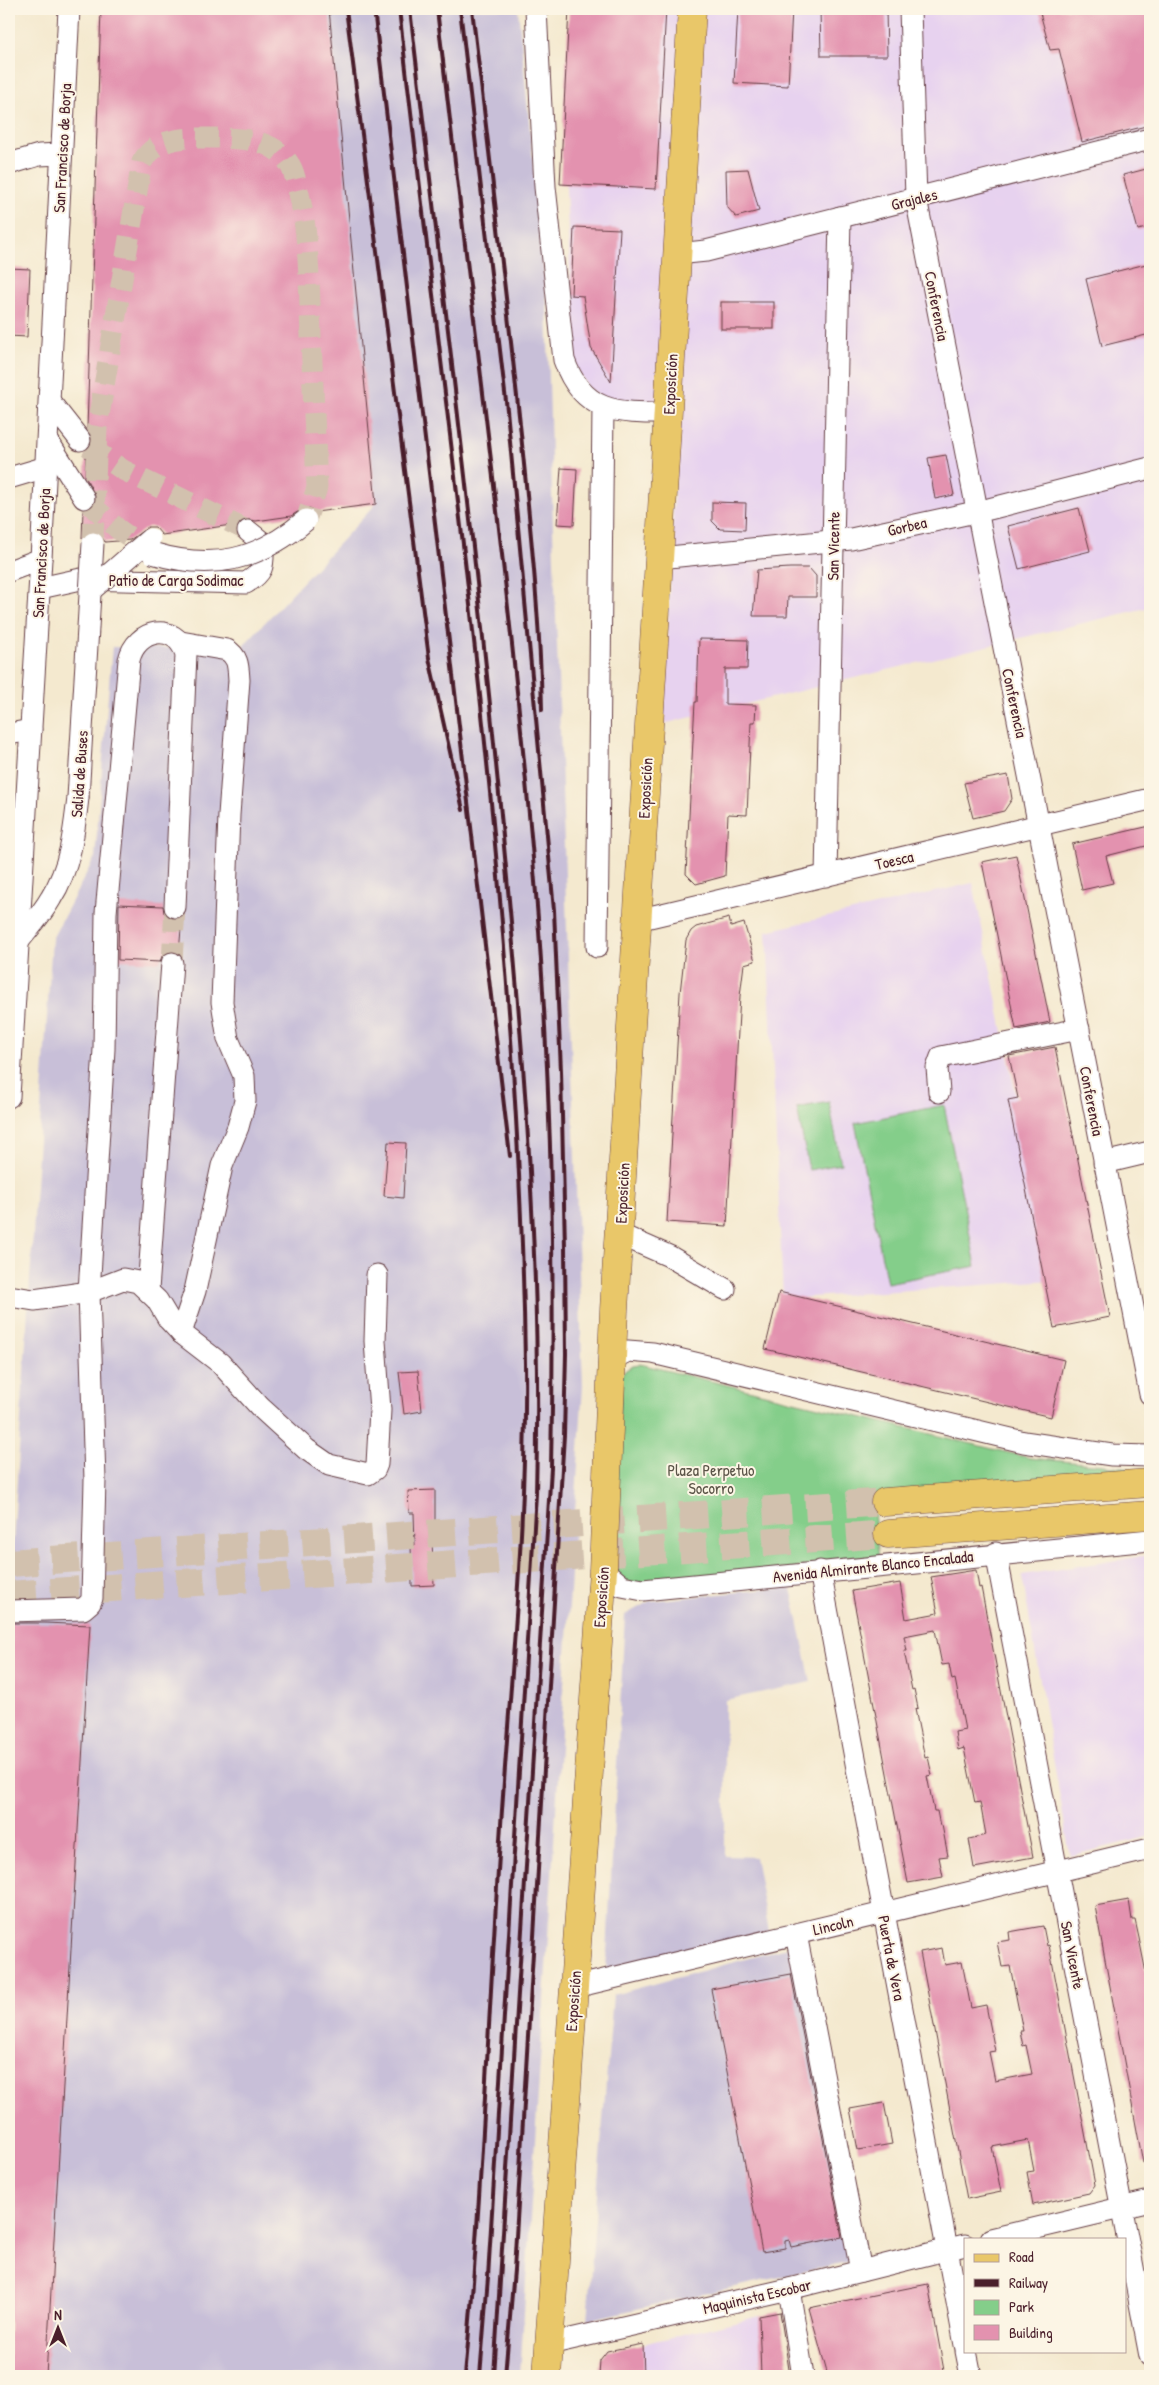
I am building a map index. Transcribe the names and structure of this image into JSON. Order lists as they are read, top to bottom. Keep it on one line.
{"streets":{"main road":["Exposición","Avenida Almirante Blanco Encalada"],"street":["San Francisco de Borja","Grajales","Conferencia","Gorbea","San Vicente","Patio de Carga Sodimac","Salida de Buses","Toesca","Lincoln","Puerta de Vera","Maquinista Escobar"]},"crossings":[["San Francisco de Borja","Patio de Carga Sodimac"],["San Francisco de Borja","Salida de Buses"],["Grajales","Conferencia"],["Grajales","Exposición"],["Grajales","San Vicente"],["Conferencia","Gorbea"],["Conferencia","Toesca"],["Exposición","Gorbea"],["Exposición","Toesca"],["Exposición","Avenida Almirante Blanco Encalada"],["Exposición","Lincoln"],["Exposición","Maquinista Escobar"],["Gorbea","San Vicente"],["San Vicente","Toesca"],["San Vicente","Avenida Almirante Blanco Encalada"],["San Vicente","Lincoln"],["Avenida Almirante Blanco Encalada","Puerta de Vera"],["Lincoln","Puerta de Vera"],["Puerta de Vera","Maquinista Escobar"]],"parks":["Plaza Perpetuo Socorro"],"legend":["Road","Railway","Park","Building"],"north":"top"}
